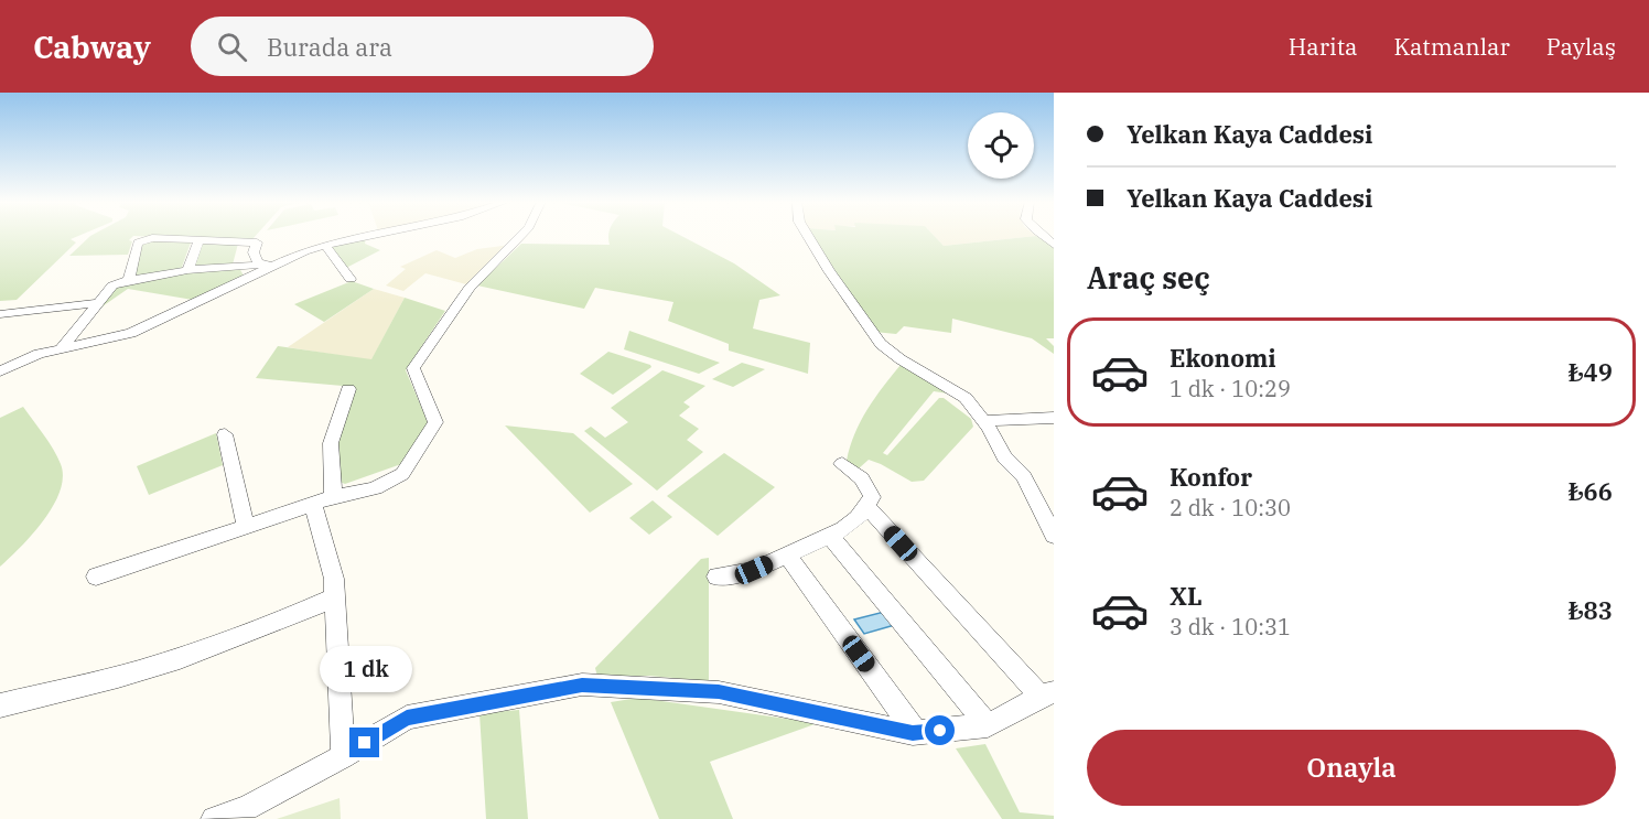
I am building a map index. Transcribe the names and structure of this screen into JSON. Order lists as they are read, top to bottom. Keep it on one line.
{"page":{"header":"Cabway","search":"Burada ara","nav":["Harita","Katmanlar","Paylaş"],"banner":["Yelkan Kaya Caddesi","Yelkan Kaya Caddesi"],"heading":"Araç seç","list":[{"name":"Ekonomi","note":"1 dk · 10:29","value":"₺49"},{"name":"Konfor","note":"2 dk · 10:30","value":"₺66"},{"name":"XL","note":"3 dk · 10:31","value":"₺83"}],"bubble":"1 dk","buttons":"Onayla"}}
